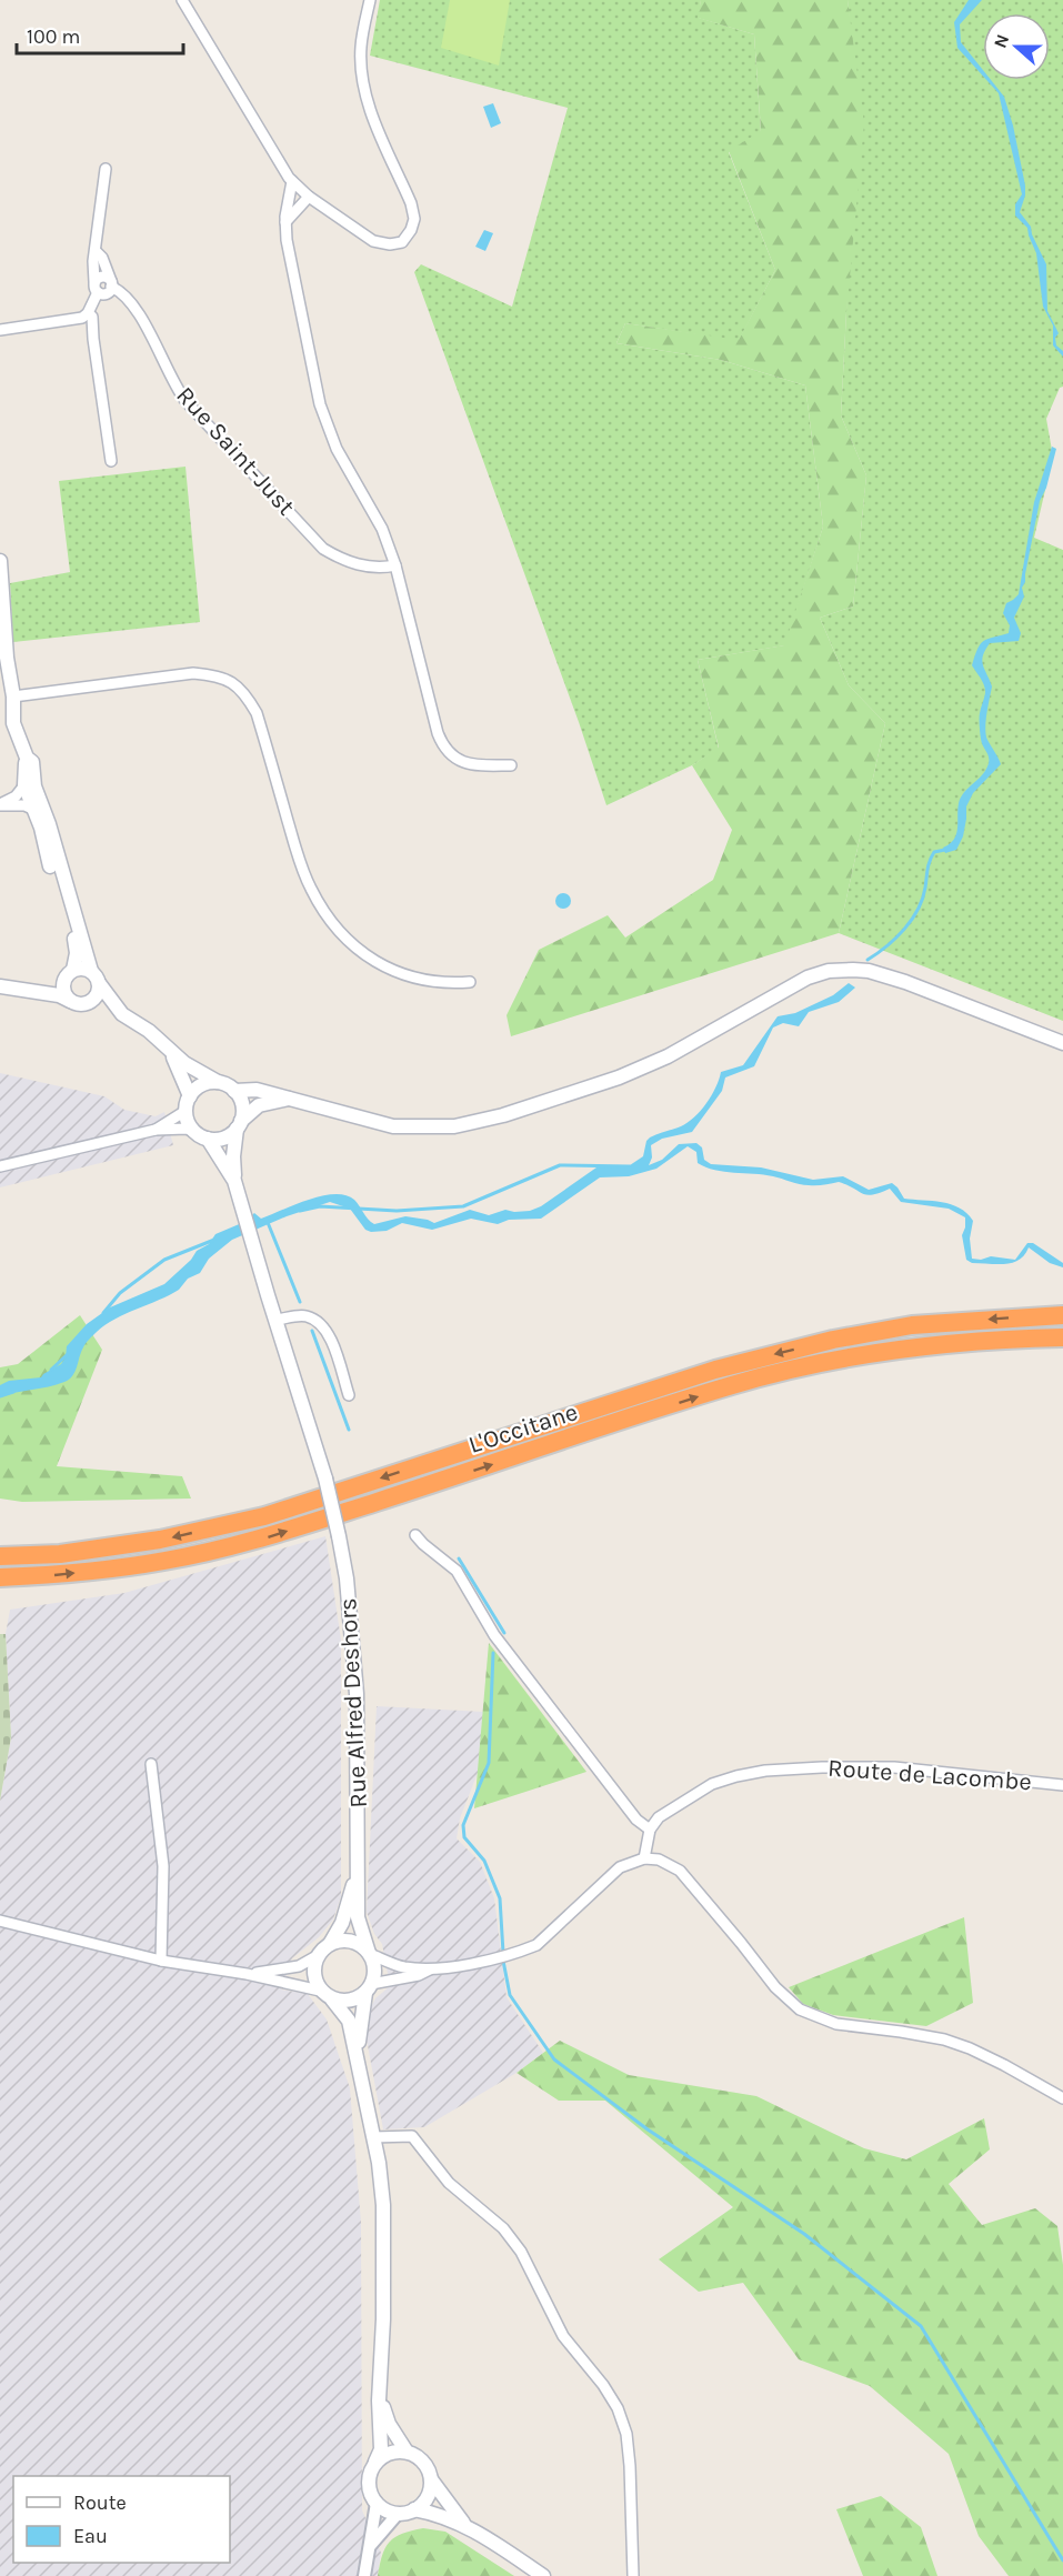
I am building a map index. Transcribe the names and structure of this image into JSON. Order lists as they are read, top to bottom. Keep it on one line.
{"streets":{"highway":["L'Occitane"],"main road":["Rue Alfred Deshors"],"street":["Rue Saint-Just","Route de Lacombe"]},"legend":["Route","Eau"],"scale_bar":"100 m","north":"left"}
